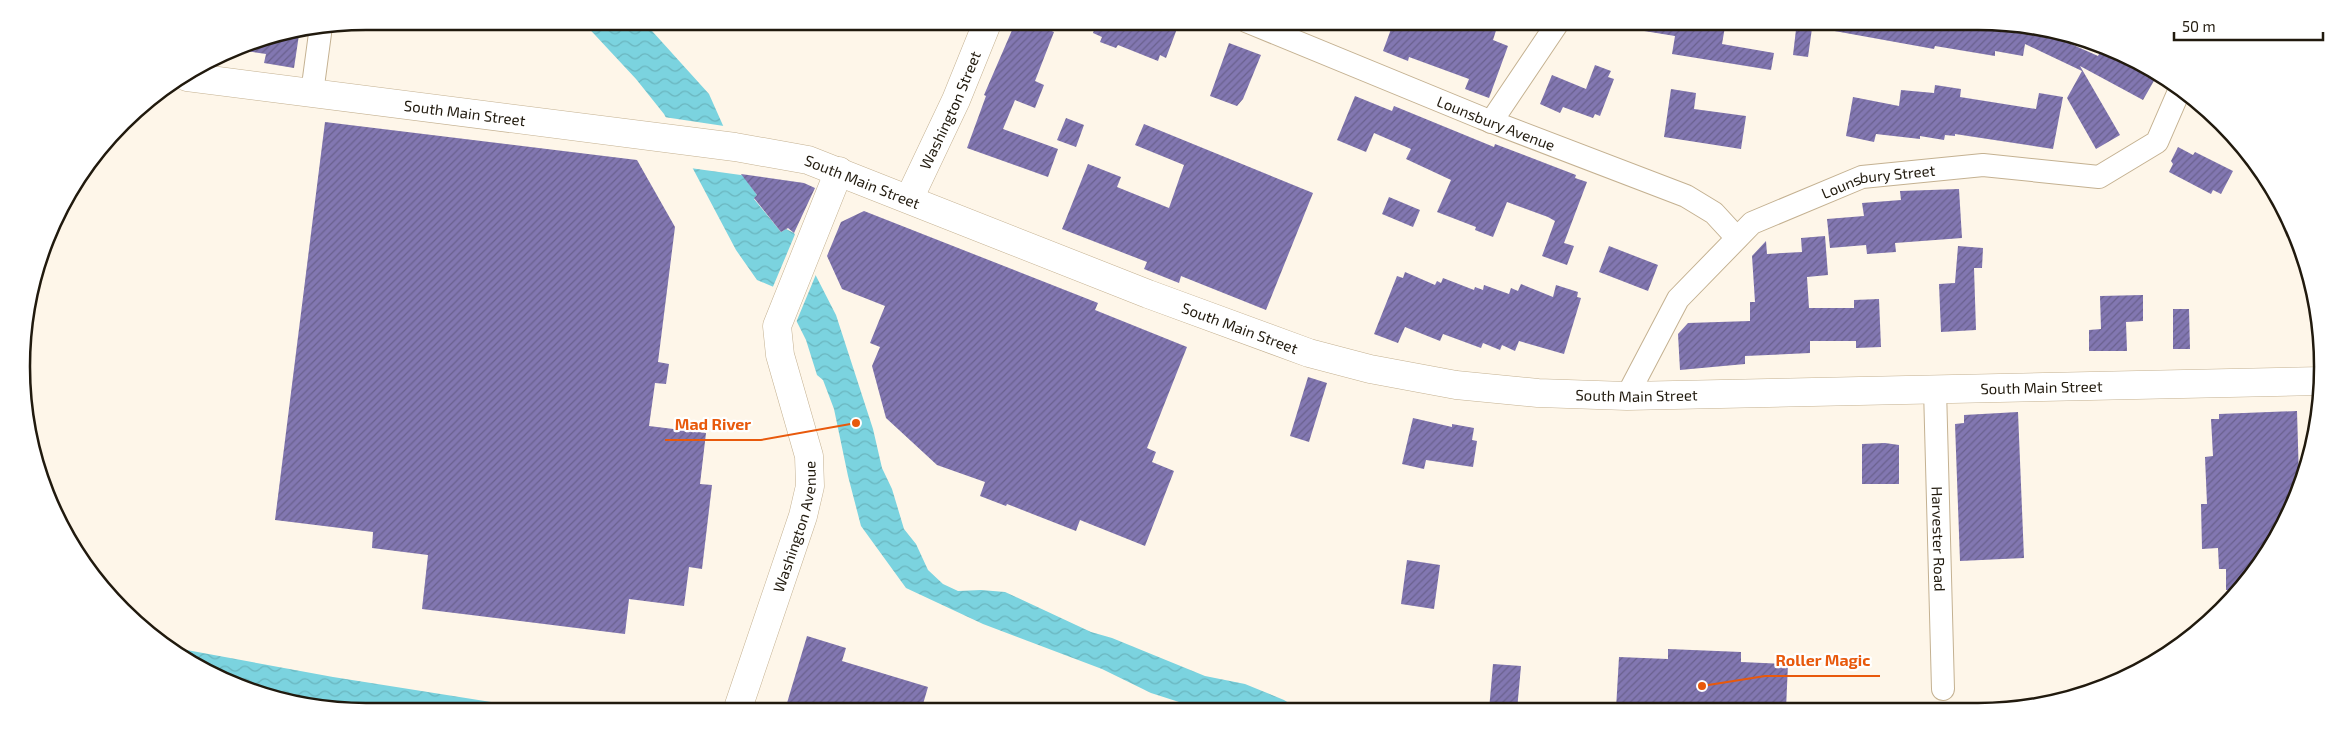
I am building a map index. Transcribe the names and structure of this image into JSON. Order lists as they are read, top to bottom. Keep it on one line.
{"streets":{"main road":["Washington Street","South Main Street","Washington Avenue"],"street":["Lounsbury Avenue","Lounsbury Street","Harvester Road"]},"crossings":[["Washington Street","South Main Street"],["South Main Street","Lounsbury Street"],["South Main Street","Washington Avenue"],["South Main Street","Harvester Road"],["Lounsbury Avenue","Lounsbury Street"]],"places":["Mad River","Roller Magic"],"scale_bar":"50 m"}
